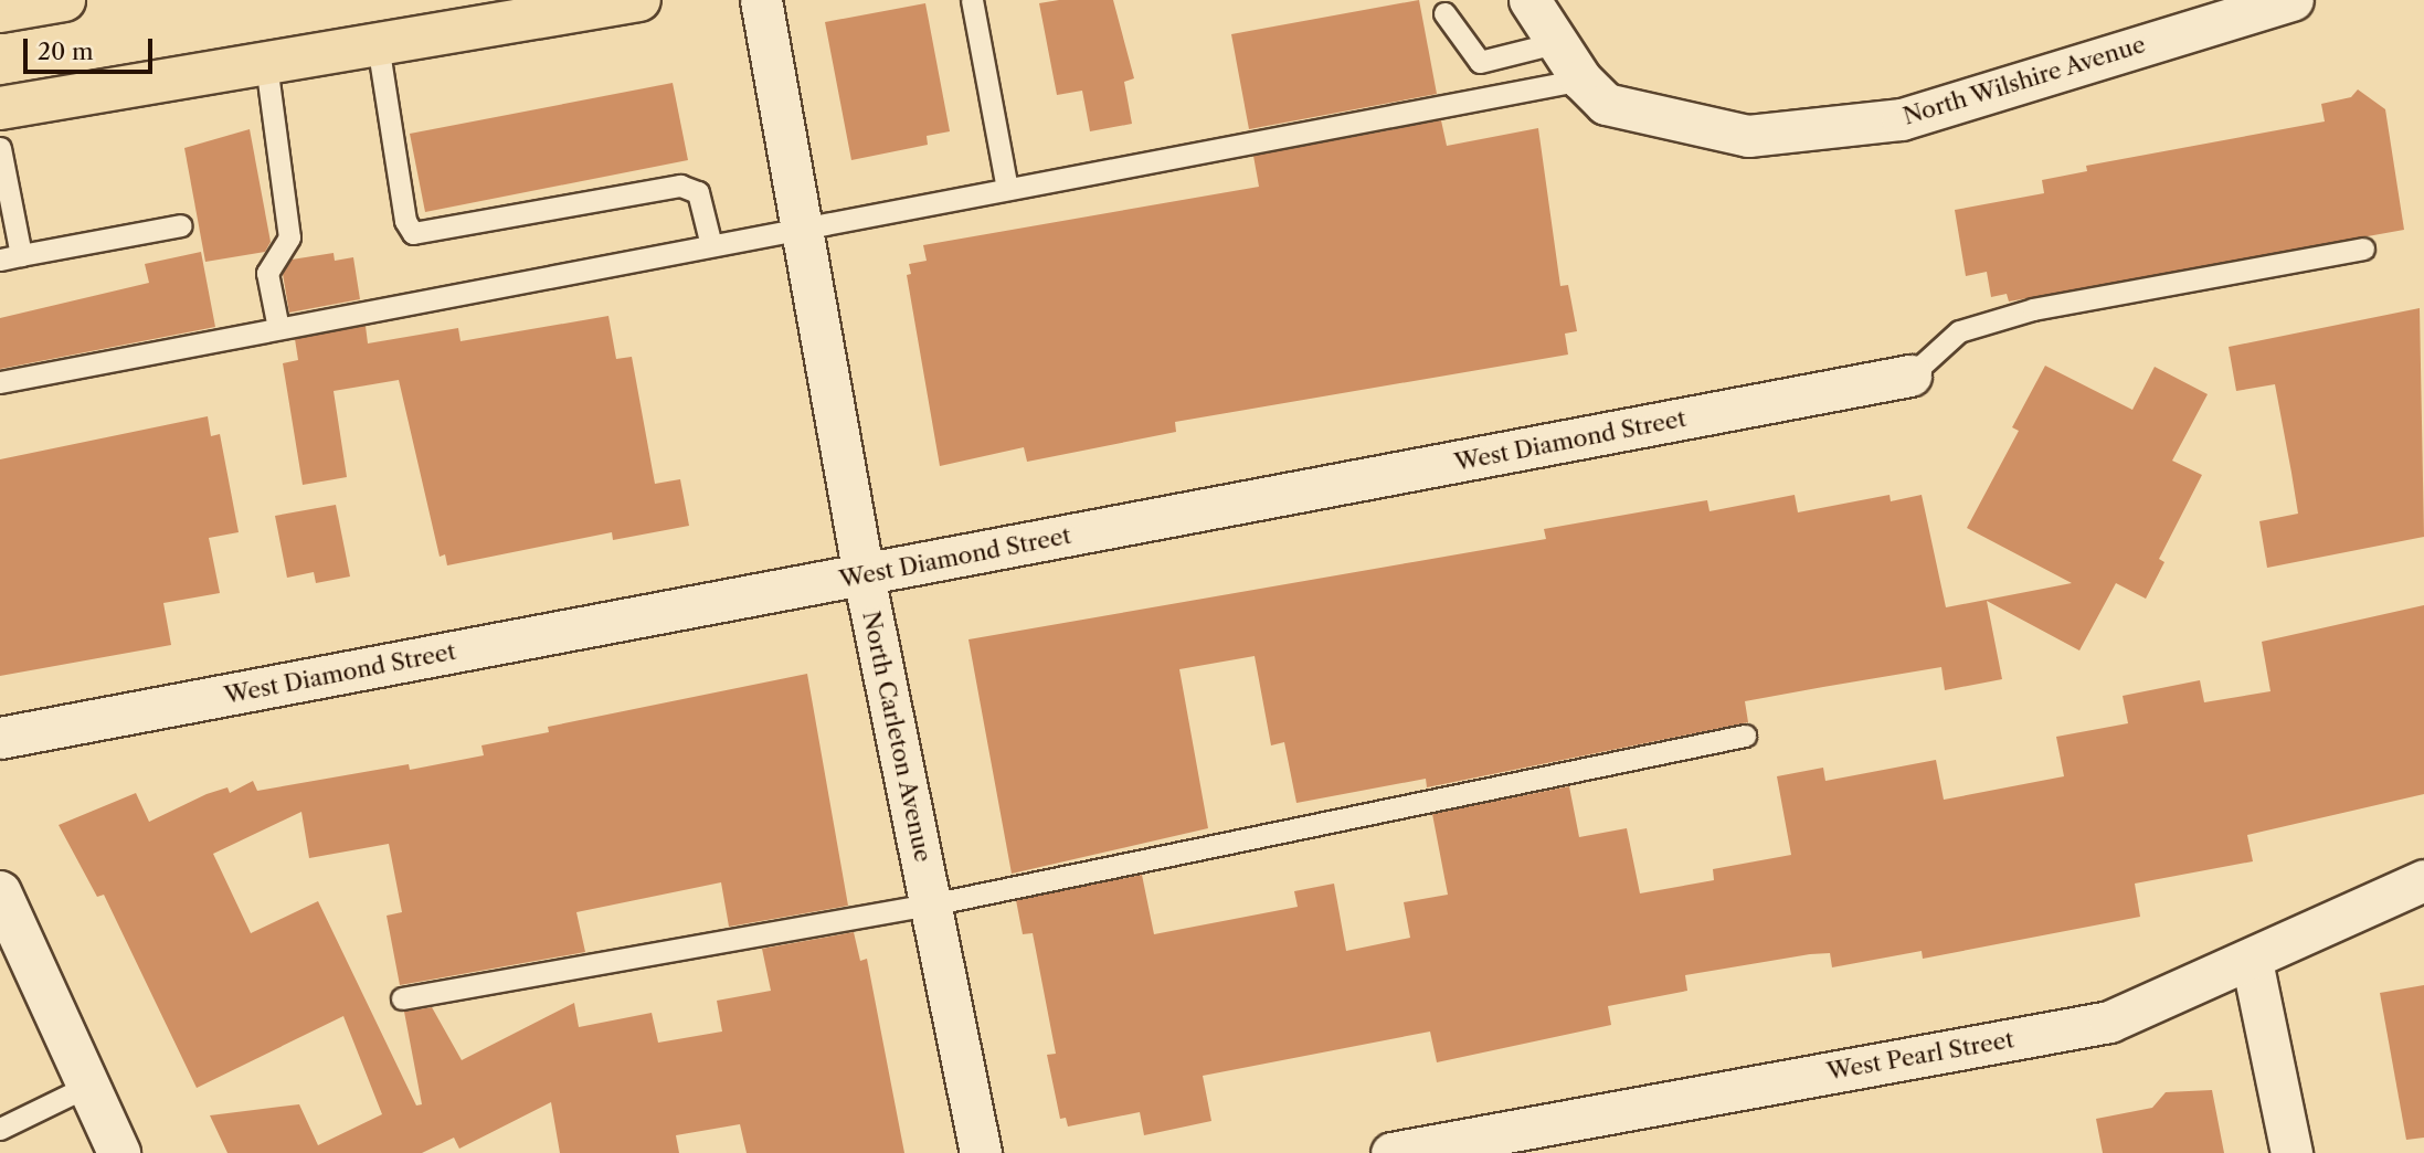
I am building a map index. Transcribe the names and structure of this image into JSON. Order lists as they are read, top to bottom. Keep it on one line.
{"streets":{"street":["North Wilshire Avenue","West Diamond Street","North Carleton Avenue","West Pearl Street"]},"crossings":[["West Diamond Street","North Carleton Avenue"]],"scale_bar":"20 m"}
